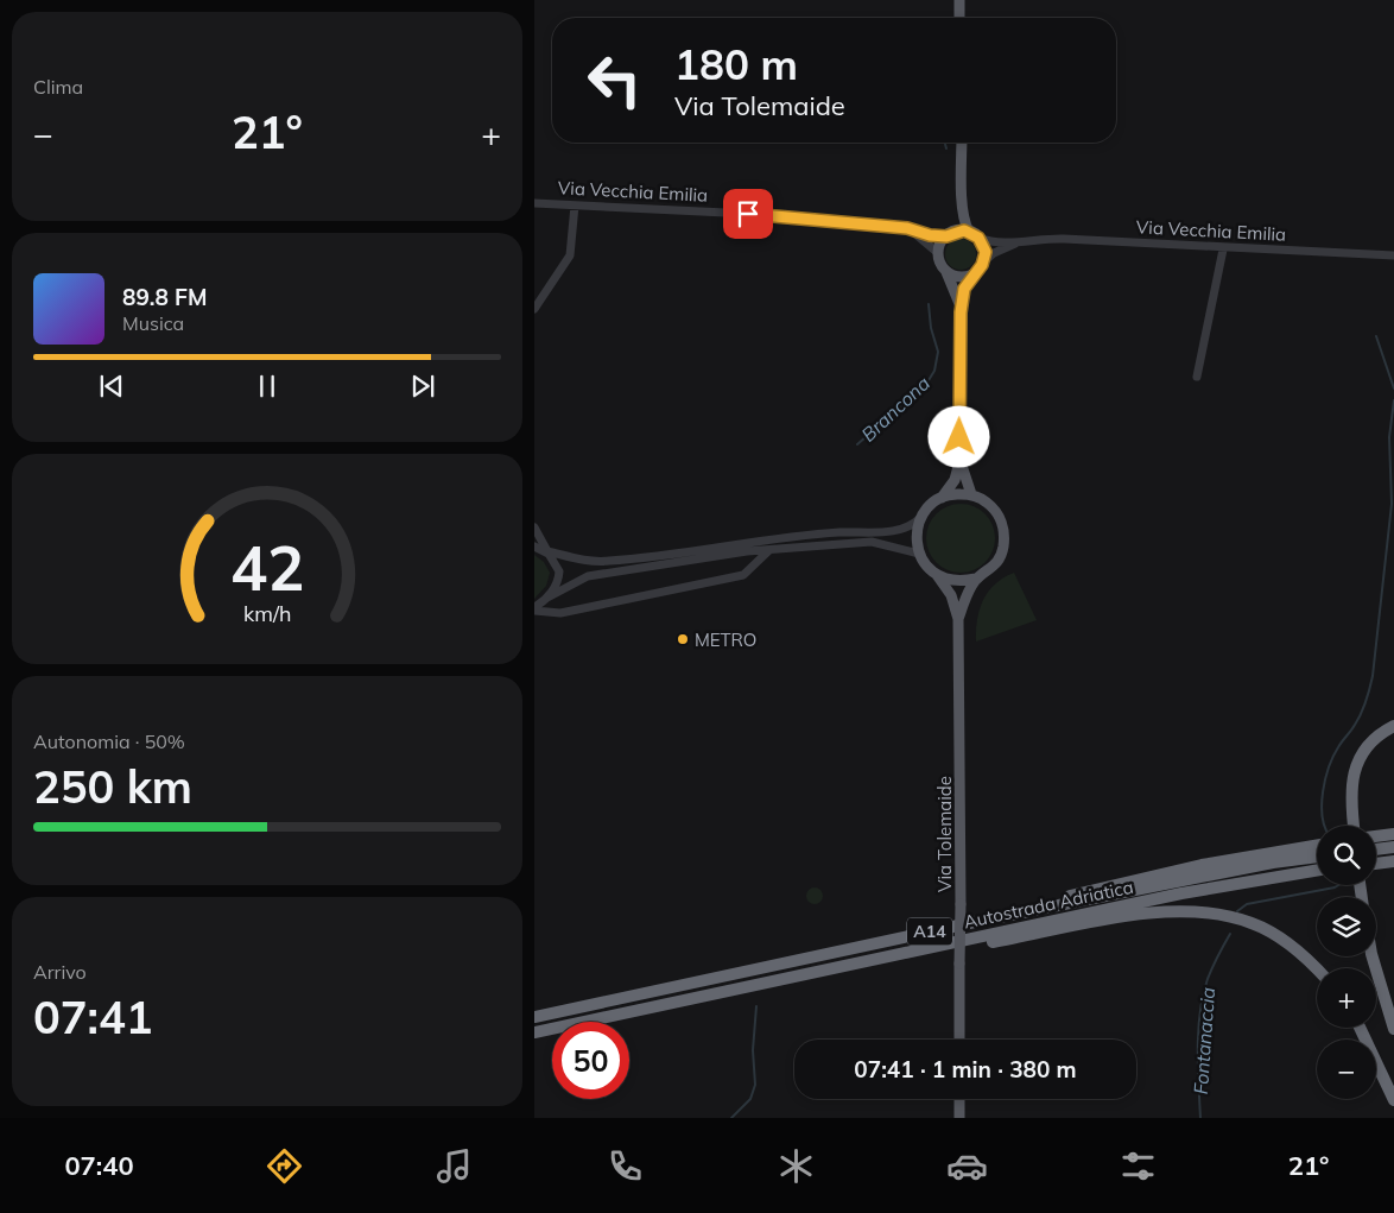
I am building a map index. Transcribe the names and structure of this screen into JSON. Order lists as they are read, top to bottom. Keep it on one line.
{"streets":{"highway":["Autostrada Adriatica","A14"],"main road":["Via Tolemaide"],"street":["Via Vecchia Emilia"]},"water":["Brancona","Fontanaccia"],"places":["METRO"],"page":{"tile":["Clima",["Autonomia · 50%","250 km"],["Arrivo","07:41"]],"turn":["180 m","Via Tolemaide"],"heat":["−","21°","+"],"song":["89.8 FM","Musica"],"map_buttons":["+","−"],"limit":"50","trip":"07:41 · 1 min · 380 m","tabs":["07:40","21°"],"gauge":["42","km/h"]}}
